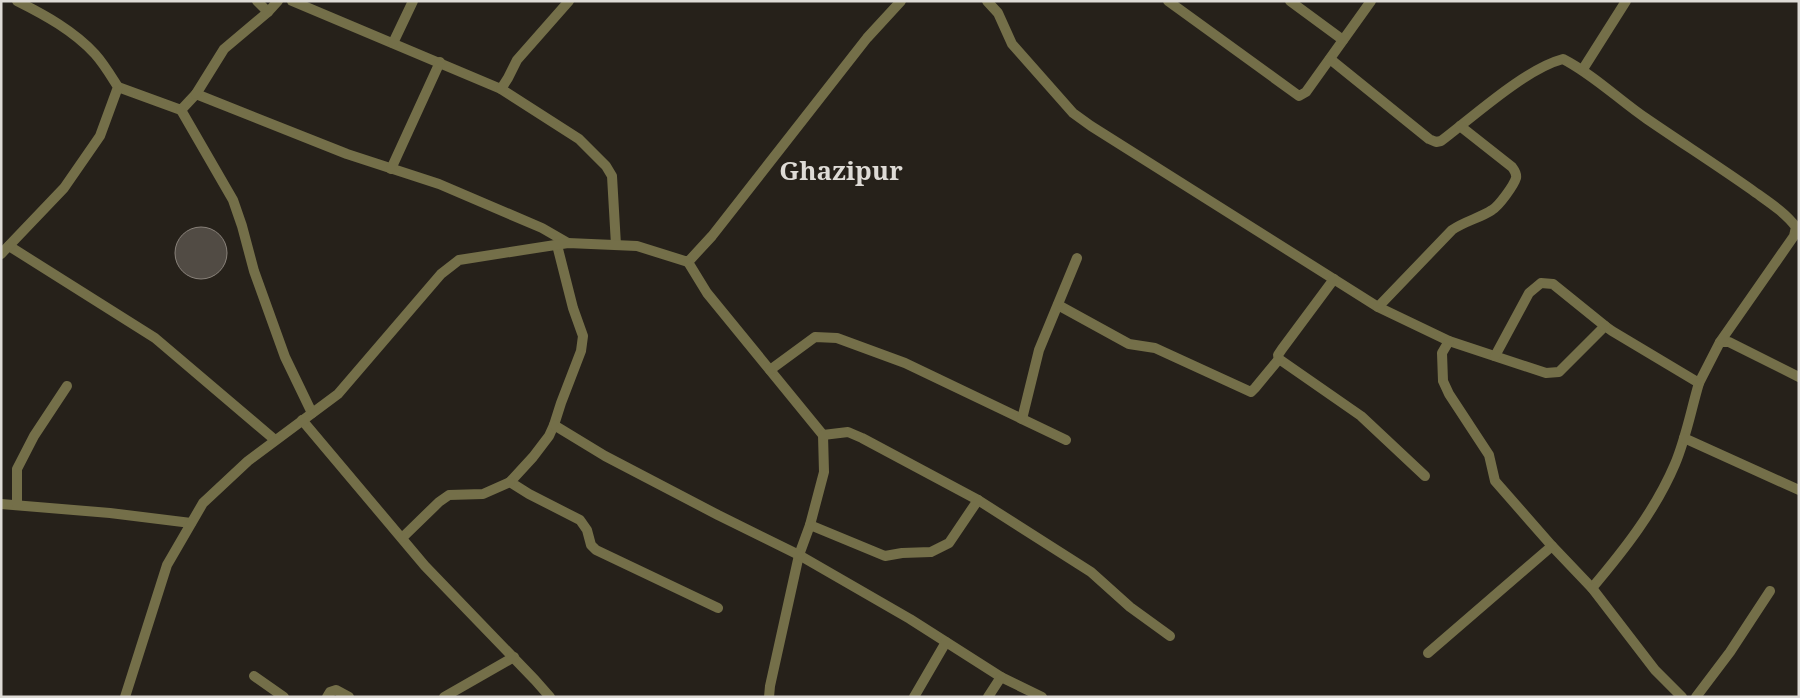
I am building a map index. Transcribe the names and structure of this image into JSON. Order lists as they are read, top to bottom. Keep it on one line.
{"districts":["Ghazipur"]}
